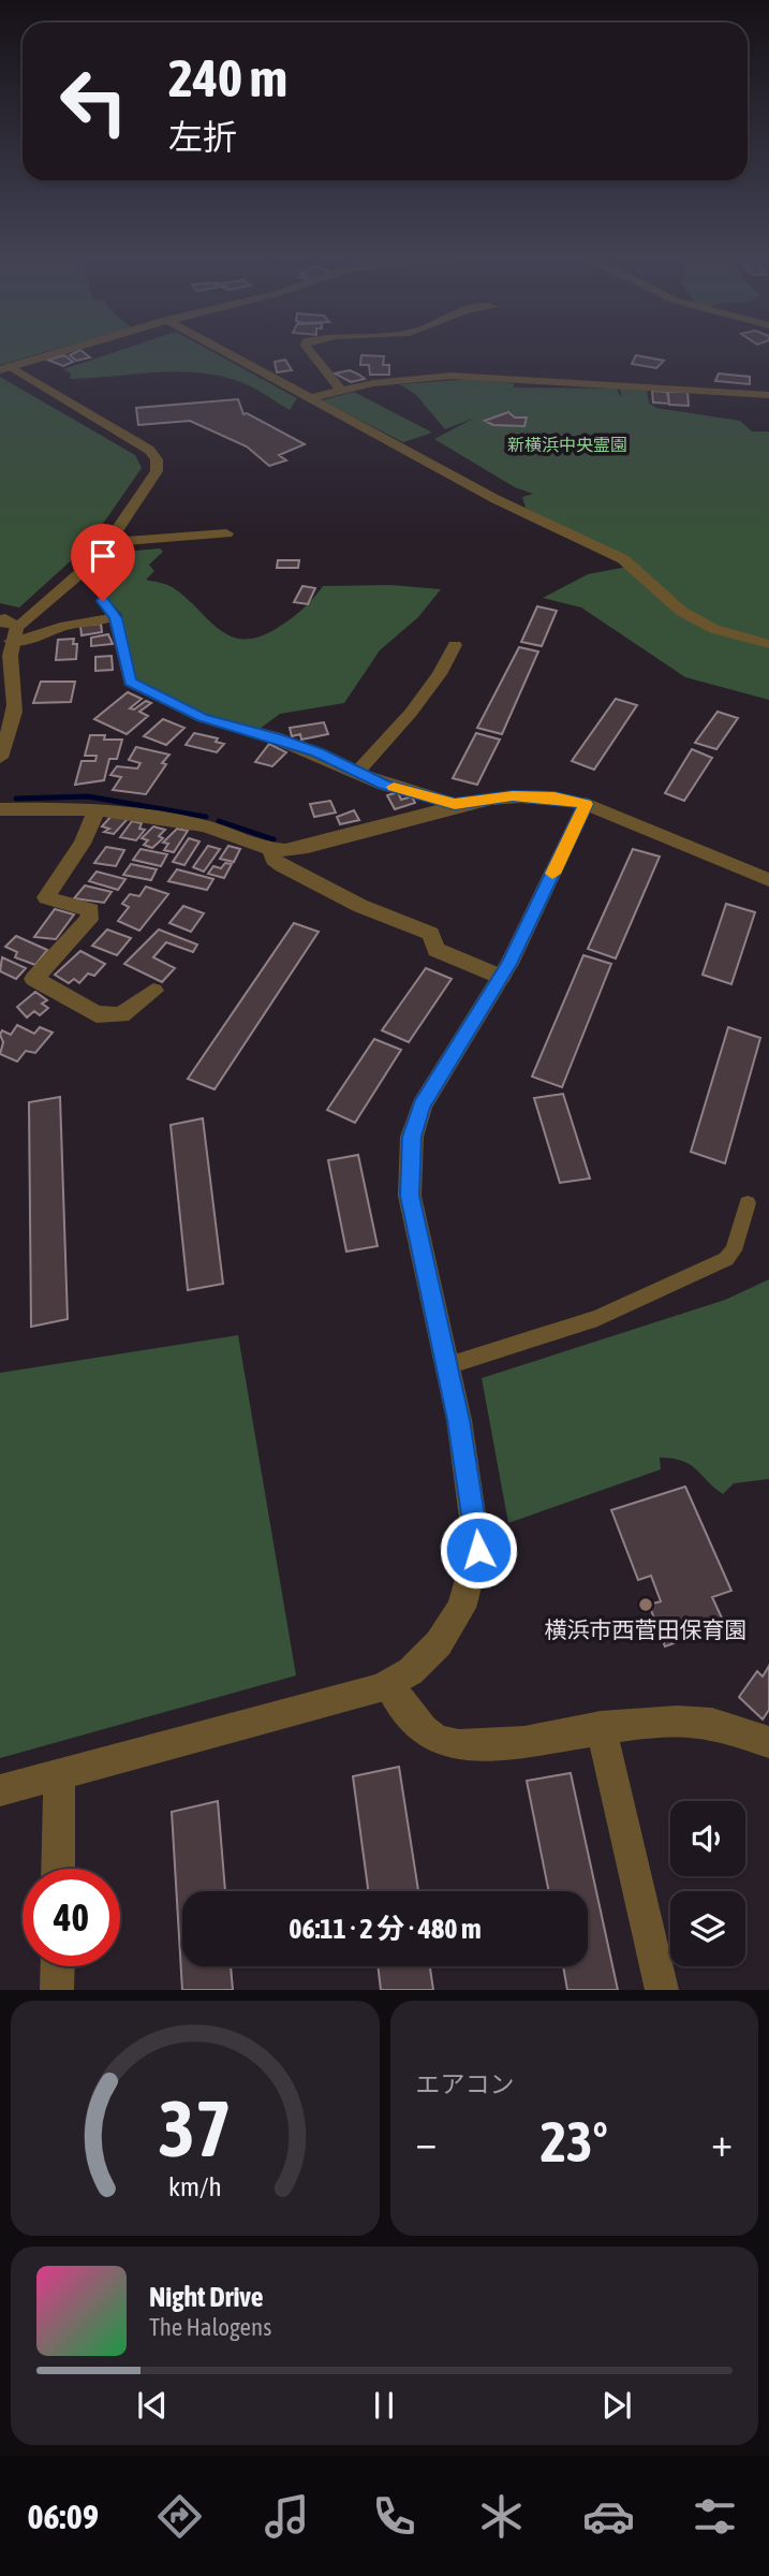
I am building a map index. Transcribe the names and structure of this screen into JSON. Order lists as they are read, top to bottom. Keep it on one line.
{"parks":["新横浜中央霊園"],"places":["横浜市西菅田保育園"],"page":{"turn":["240 m","左折"],"limit":"40","trip":"06:11 · 2 分 · 480 m","tile":"エアコン","heat":["−","23°","+"],"song":["Night Drive","The Halogens"],"tabs":"06:09","gauge":["37","km/h"]}}
